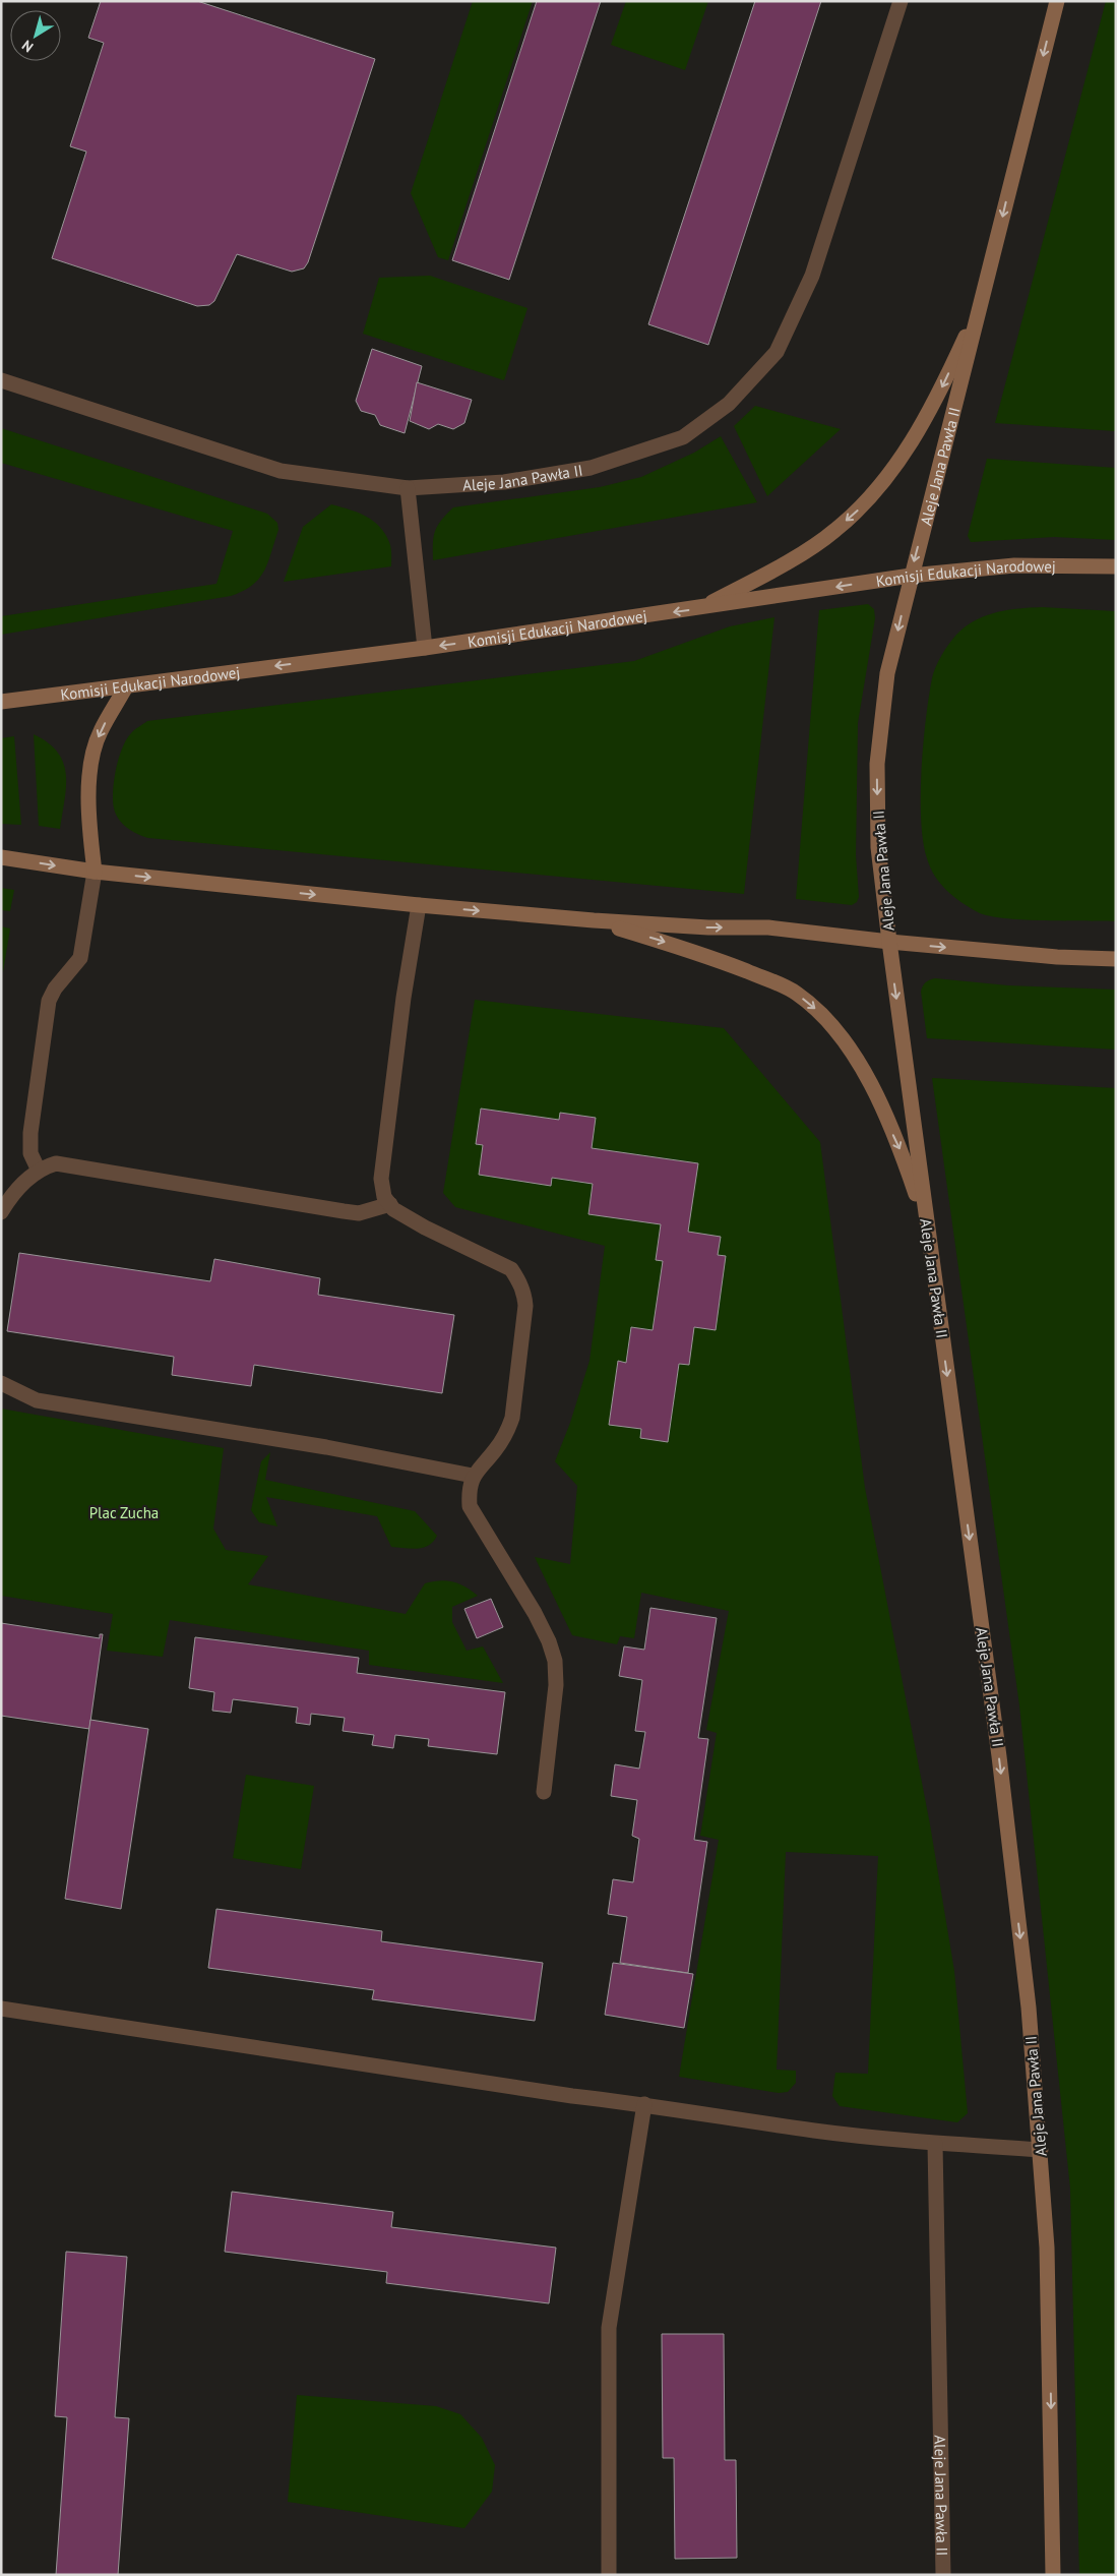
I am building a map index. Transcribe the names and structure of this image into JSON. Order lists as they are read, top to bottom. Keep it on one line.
{"streets":{"main road":["Aleje Jana Pawła II","Komisji Edukacji Narodowej"]},"crossings":[["Aleje Jana Pawła II","Komisji Edukacji Narodowej"]],"one_way":["Aleje Jana Pawła II","Komisji Edukacji Narodowej"],"parks":["Plac Zucha"],"north":"bottom left"}
